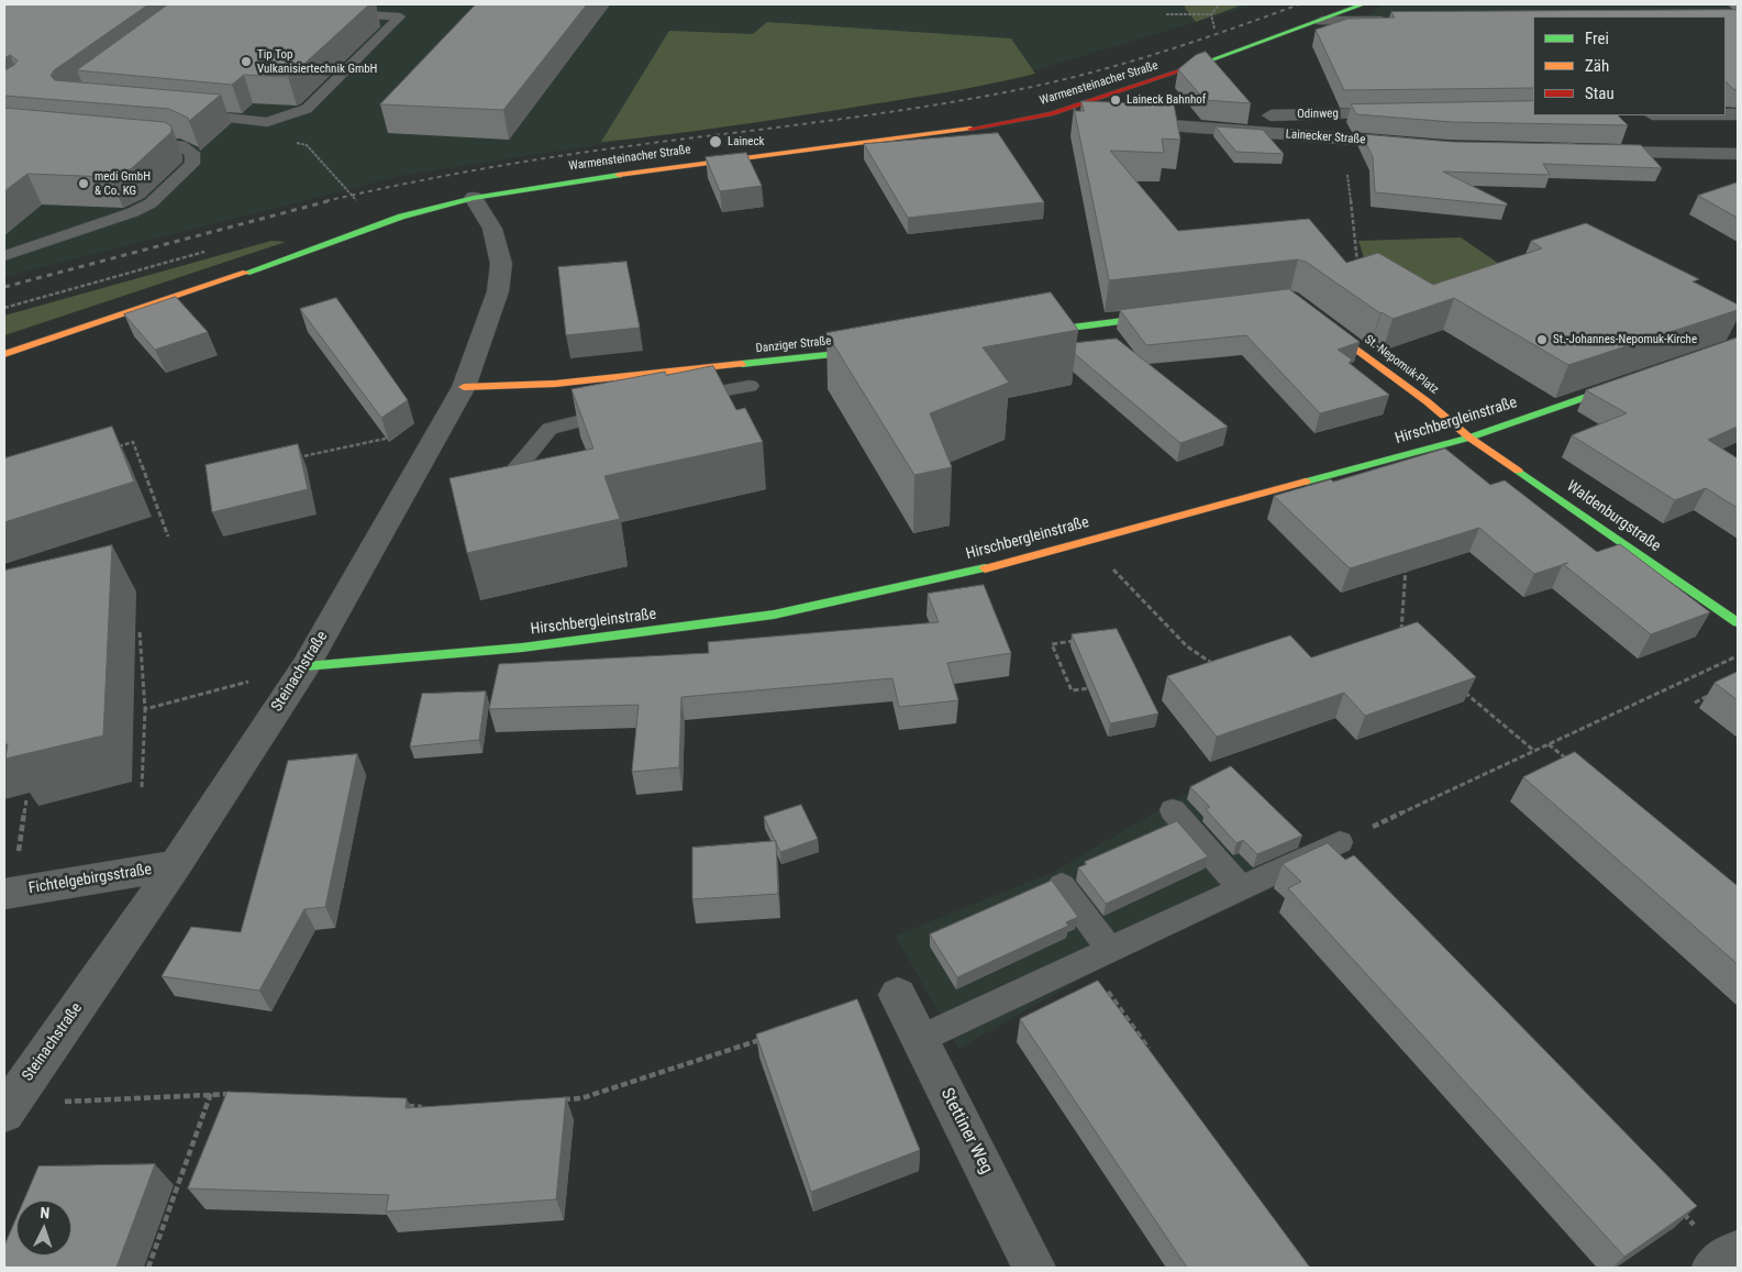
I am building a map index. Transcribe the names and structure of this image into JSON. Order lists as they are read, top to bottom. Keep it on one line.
{"streets":{"street":["Warmensteinacher Straße","Odinweg","Lainecker Straße","Danziger Straße","St.-Nepomuk-Platz","Hirschbergleinstraße","Waldenburgstraße","Steinachstraße","Fichtelgebirgsstraße","Stettiner Weg"]},"crossings":[["Warmensteinacher Straße","Lainecker Straße"],["Warmensteinacher Straße","Steinachstraße"],["Odinweg","Lainecker Straße"],["Danziger Straße","Steinachstraße"],["St.-Nepomuk-Platz","Hirschbergleinstraße"],["St.-Nepomuk-Platz","Waldenburgstraße"],["Hirschbergleinstraße","Waldenburgstraße"],["Hirschbergleinstraße","Steinachstraße"],["Steinachstraße","Fichtelgebirgsstraße"]],"places":["Tip Top Vulkanisiertechnik GmbH","Laineck Bahnhof","Laineck","medi GmbH & Co. KG","St.-Johannes-Nepomuk-Kirche"],"legend":["Frei","Zäh","Stau"],"north":"top"}
